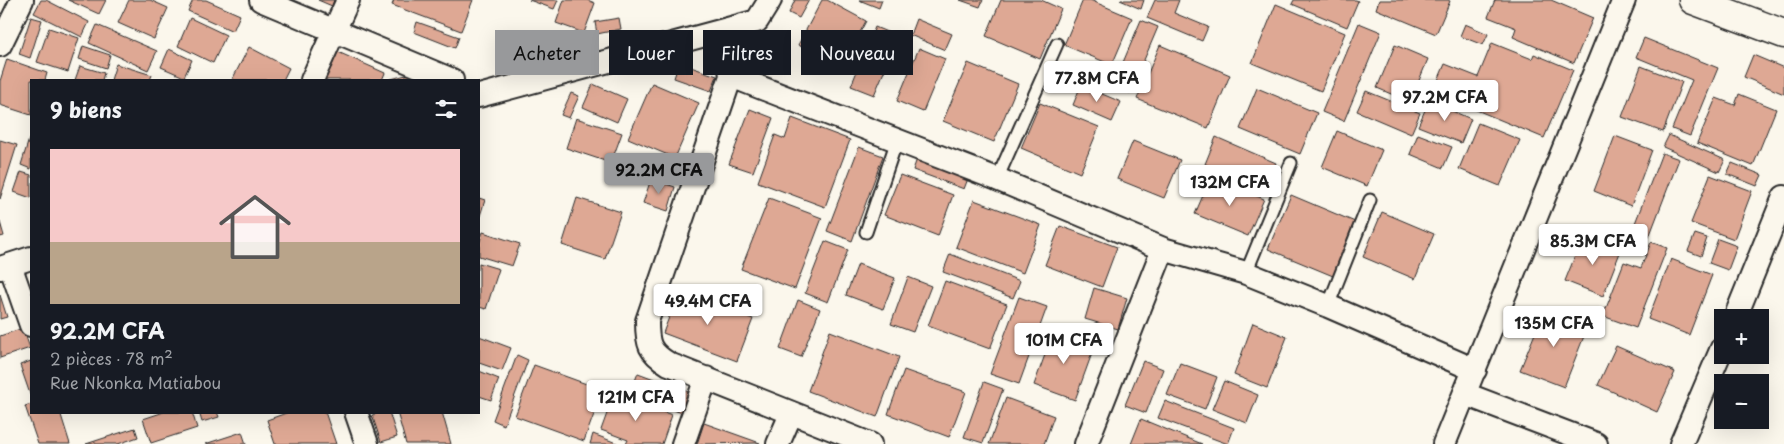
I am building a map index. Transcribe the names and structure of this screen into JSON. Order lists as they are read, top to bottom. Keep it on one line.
{"page":{"chip":["Acheter","Louer","Filtres","Nouveau"],"price":["77.8M CFA","97.2M CFA","92.2M CFA","132M CFA","85.3M CFA","49.4M CFA","135M CFA","101M CFA","121M CFA"],"heading":"9 biens","list":[{"name":"92.2M CFA","note":"2 pièces · 78 m² · Rue Nkonka Matiabou"}],"map_buttons":["+","−"]}}
